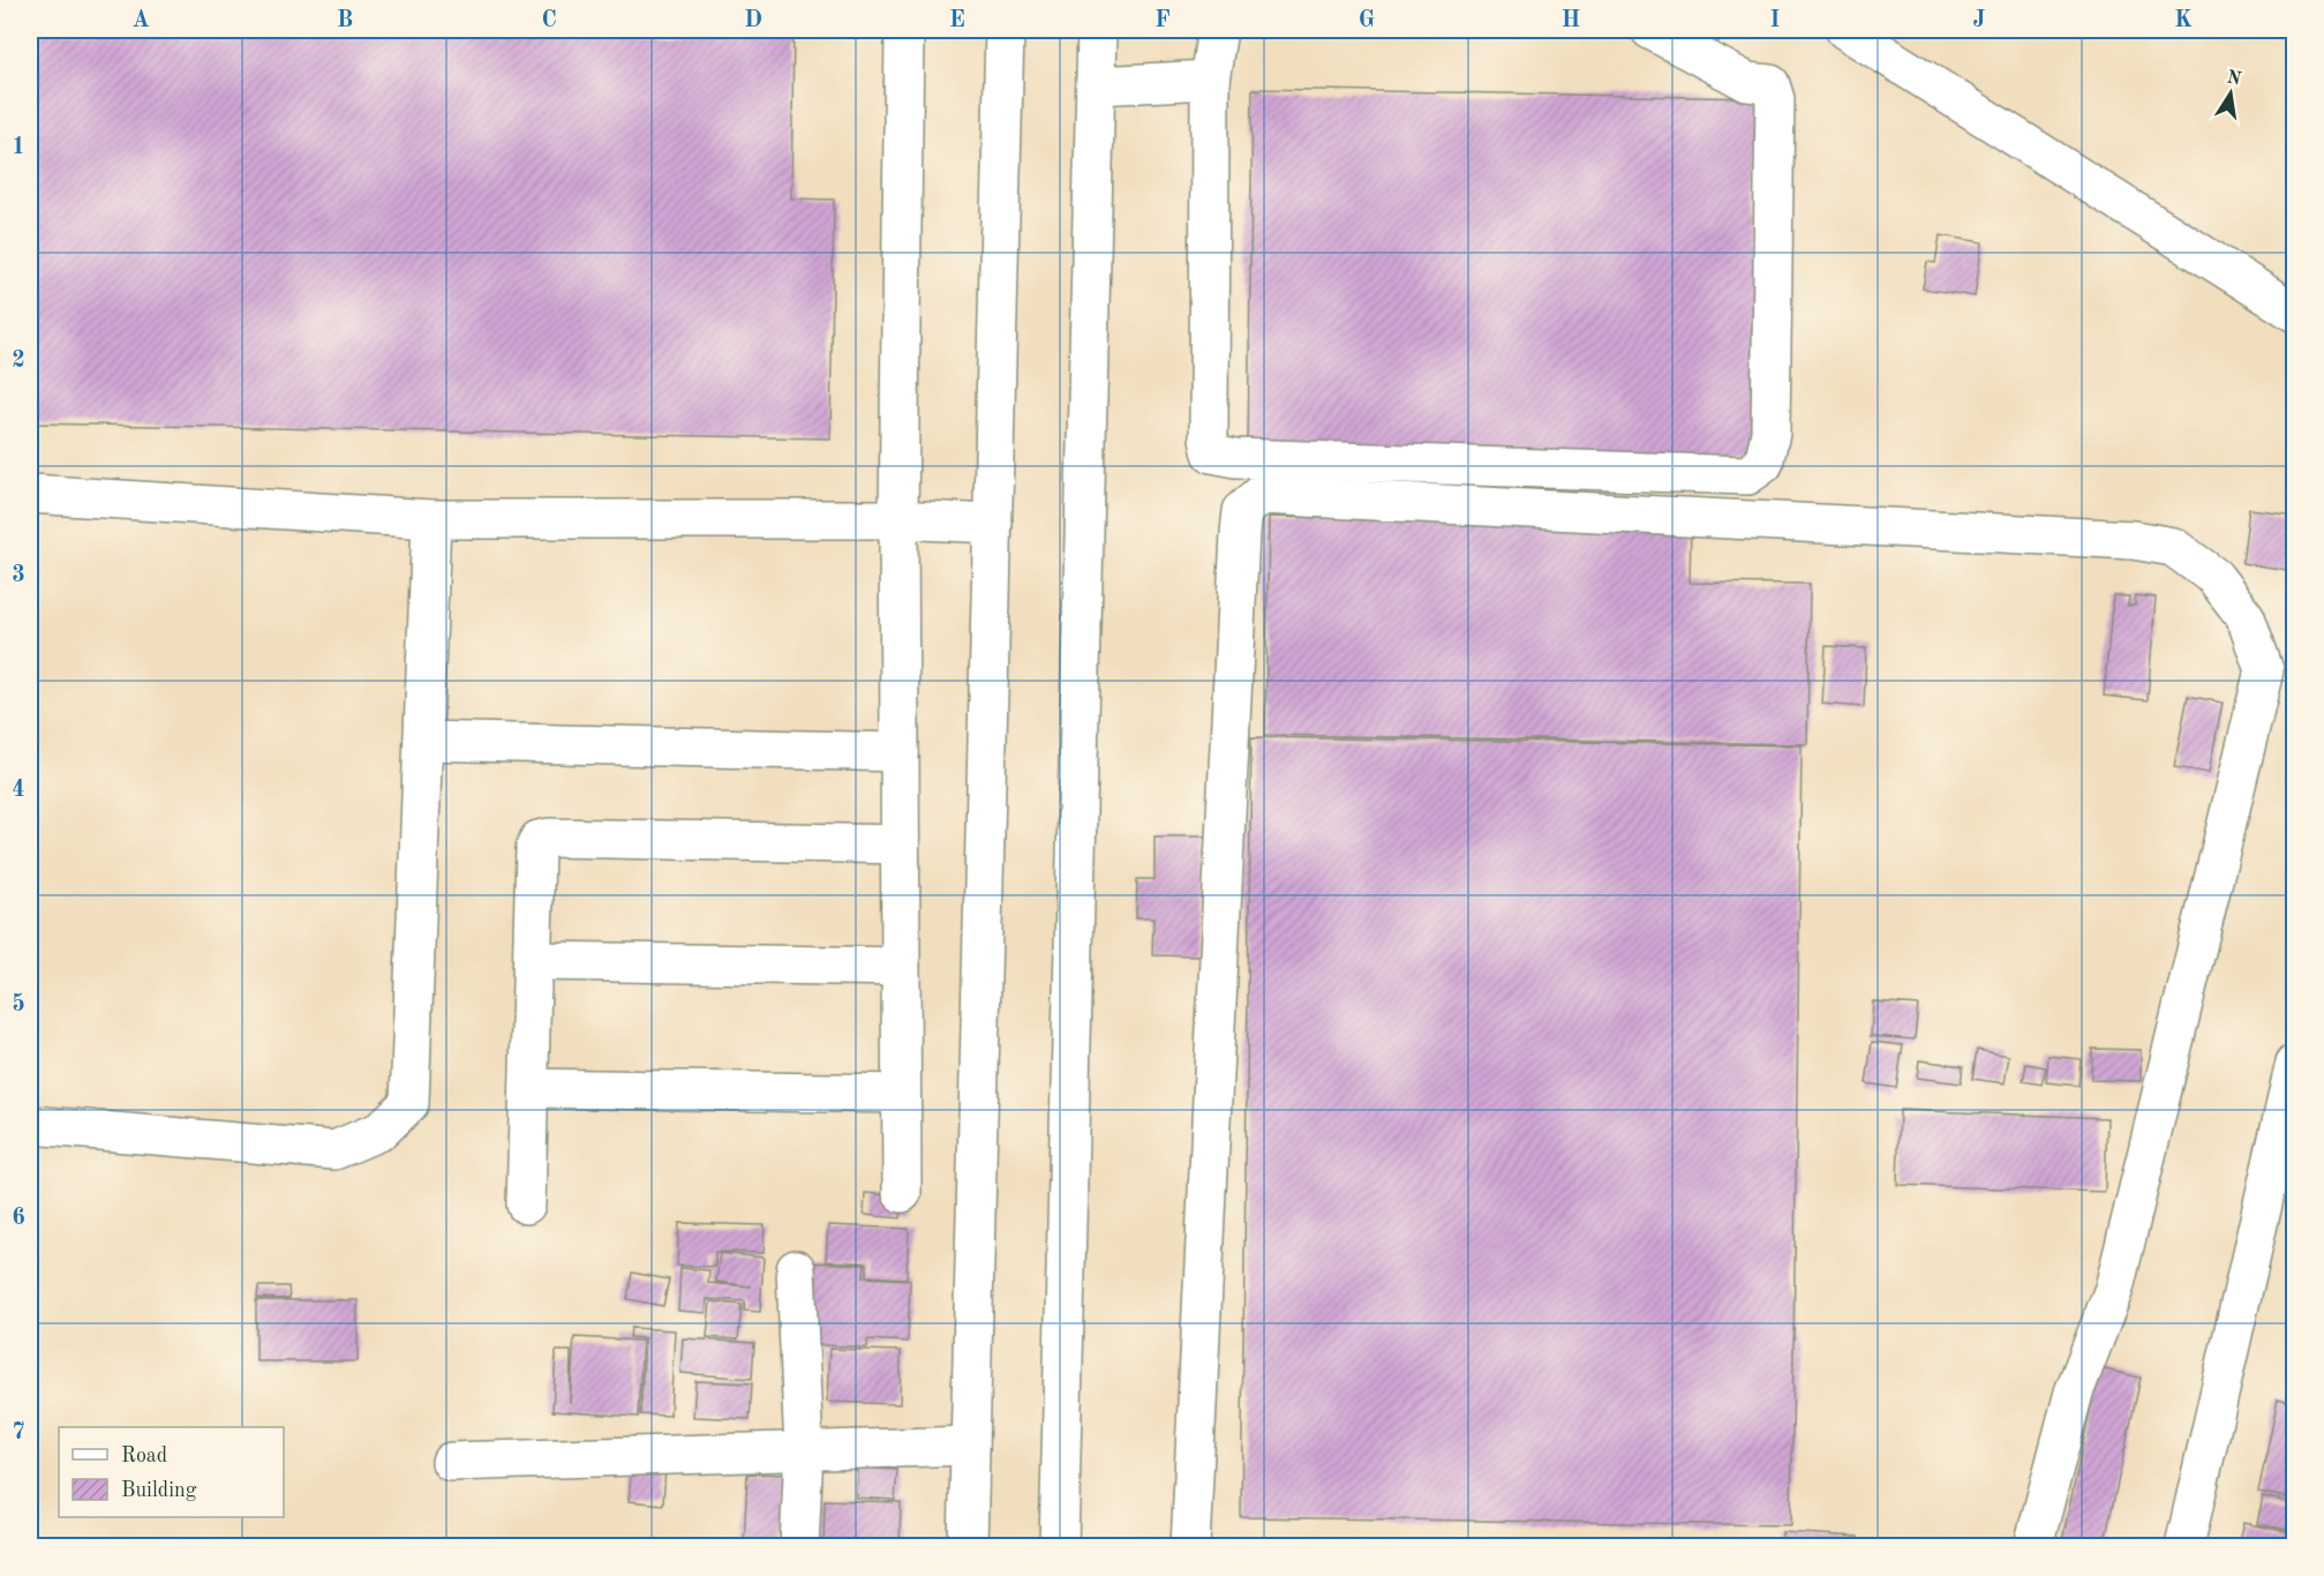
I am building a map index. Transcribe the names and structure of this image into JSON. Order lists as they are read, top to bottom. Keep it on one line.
{"legend":["Road","Building"],"north":"top","grid":{"columns":["A","B","C","D","E","F","G","H","I","J","K"],"rows":["1","2","3","4","5","6","7"]}}
